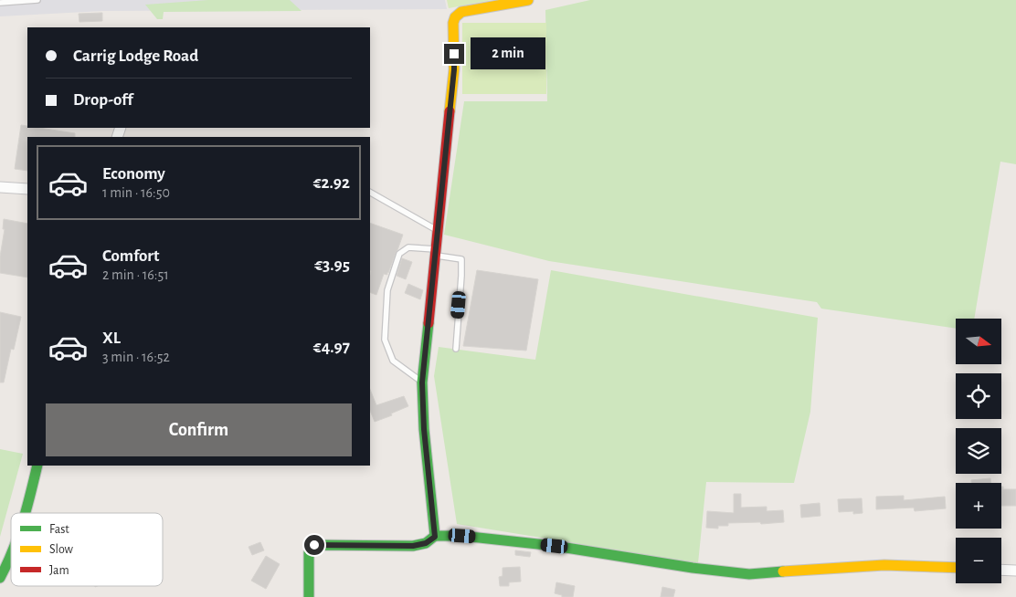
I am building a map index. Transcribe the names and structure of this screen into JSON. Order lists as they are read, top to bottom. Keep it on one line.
{"legend":["Fast","Slow","Jam"],"north":"right","page":{"banner":["Carrig Lodge Road","Drop-off"],"bubble":"2 min","list":[{"name":"Economy","note":"1 min · 16:50","value":"€2.92"},{"name":"Comfort","note":"2 min · 16:51","value":"€3.95"},{"name":"XL","note":"3 min · 16:52","value":"€4.97"}],"map_buttons":["+","−"],"buttons":"Confirm"}}
